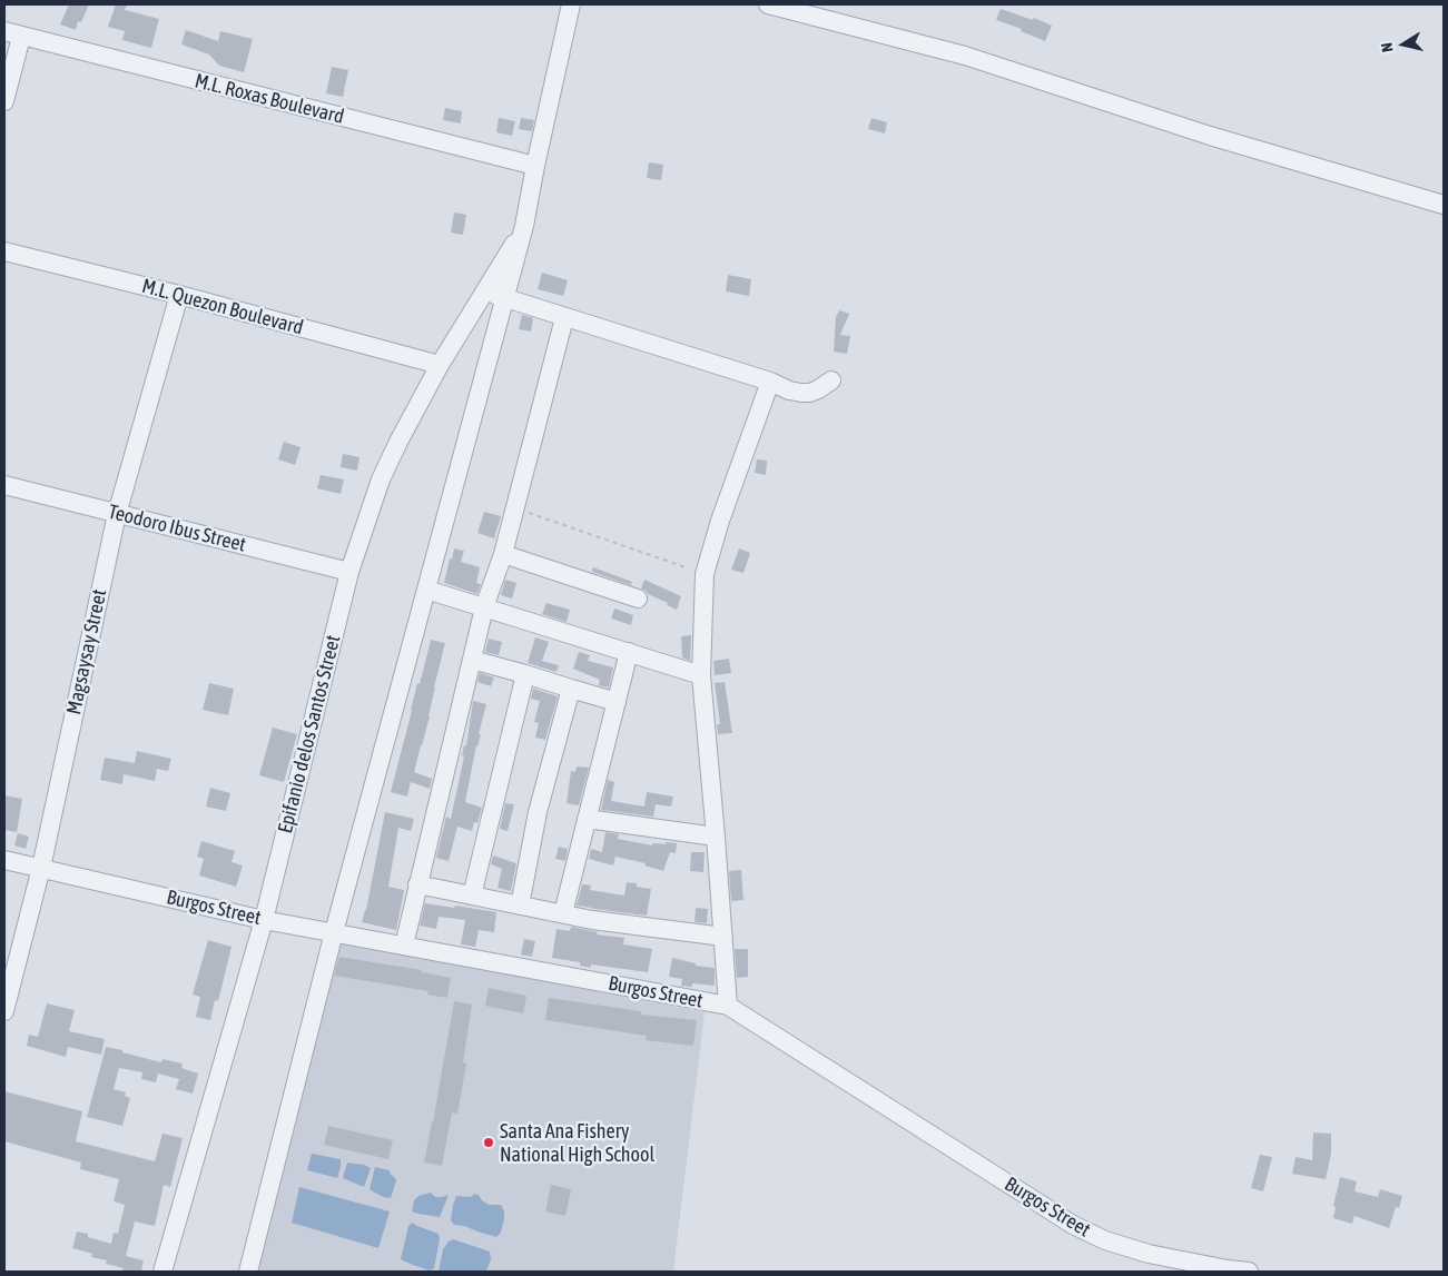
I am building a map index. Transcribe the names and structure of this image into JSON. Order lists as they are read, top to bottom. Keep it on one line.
{"streets":{"street":["M.L. Roxas Boulevard","M.L. Quezon Boulevard","Teodoro Ibus Street","Magsaysay Street","Epifanio delos Santos Street","Burgos Street"]},"crossings":[["M.L. Quezon Boulevard","Magsaysay Street"],["M.L. Quezon Boulevard","Epifanio delos Santos Street"],["Teodoro Ibus Street","Magsaysay Street"],["Teodoro Ibus Street","Epifanio delos Santos Street"],["Magsaysay Street","Burgos Street"],["Epifanio delos Santos Street","Burgos Street"]],"places":["Santa Ana Fishery National High School"],"north":"left"}
